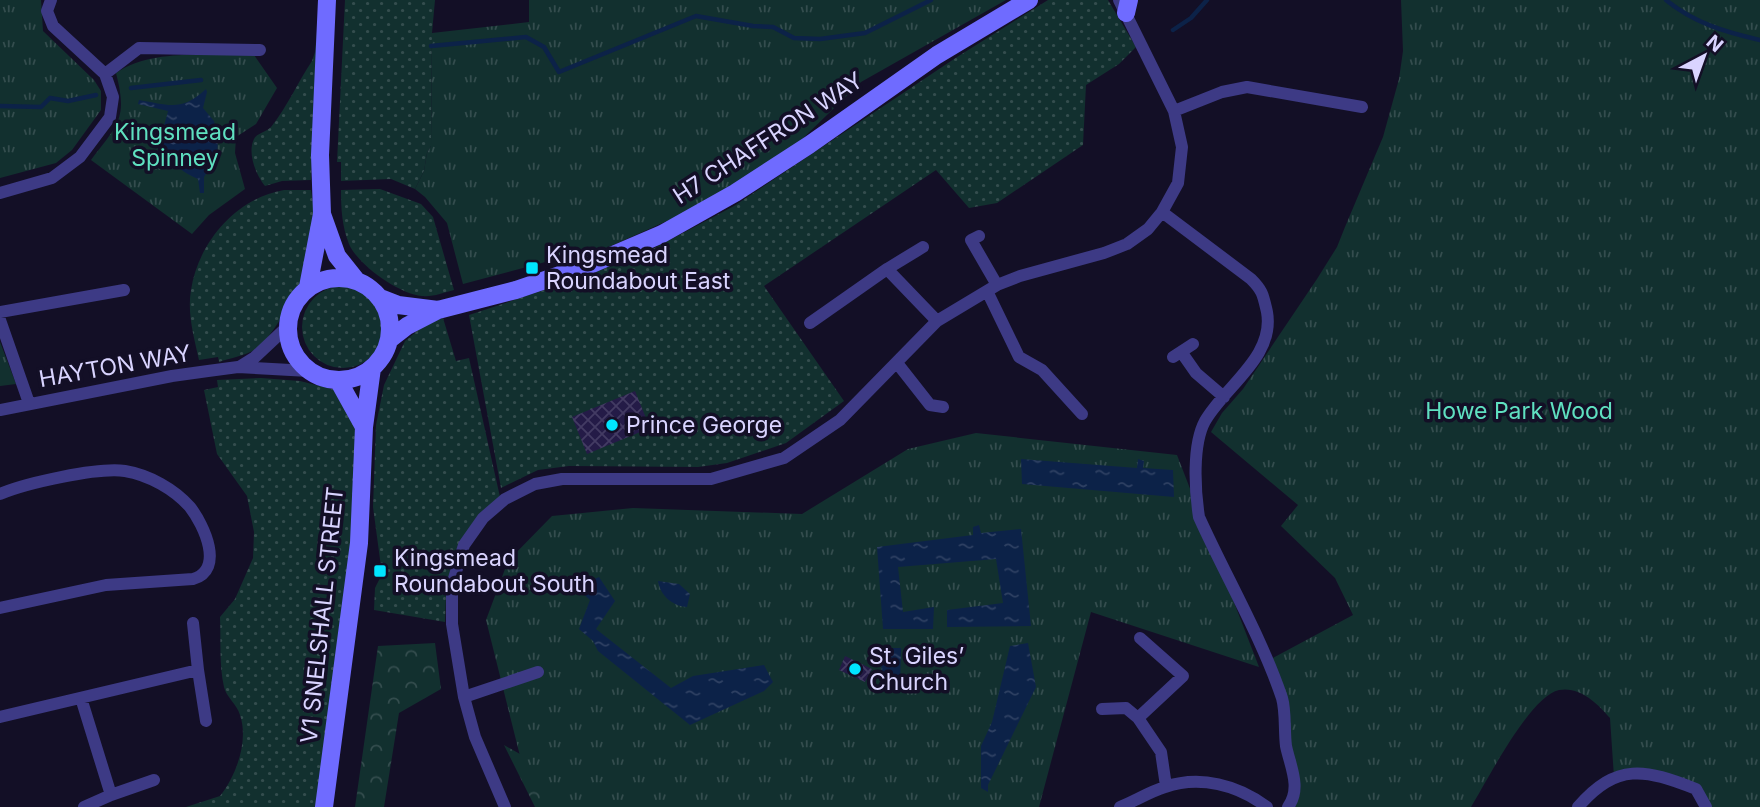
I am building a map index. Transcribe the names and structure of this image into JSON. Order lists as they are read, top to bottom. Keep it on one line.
{"streets":{"street":["H7 CHAFFRON WAY","HAYTON WAY","V1 SNELSHALL STREET"]},"crossings":[["H7 CHAFFRON WAY","HAYTON WAY"],["H7 CHAFFRON WAY","V1 SNELSHALL STREET"],["HAYTON WAY","V1 SNELSHALL STREET"]],"parks":["Kingsmead Spinney","Howe Park Wood"],"places":{"transit":["Kingsmead Roundabout East","Kingsmead Roundabout South"],"other":["Prince George","St. Giles’ Church"]},"north":"top right"}
